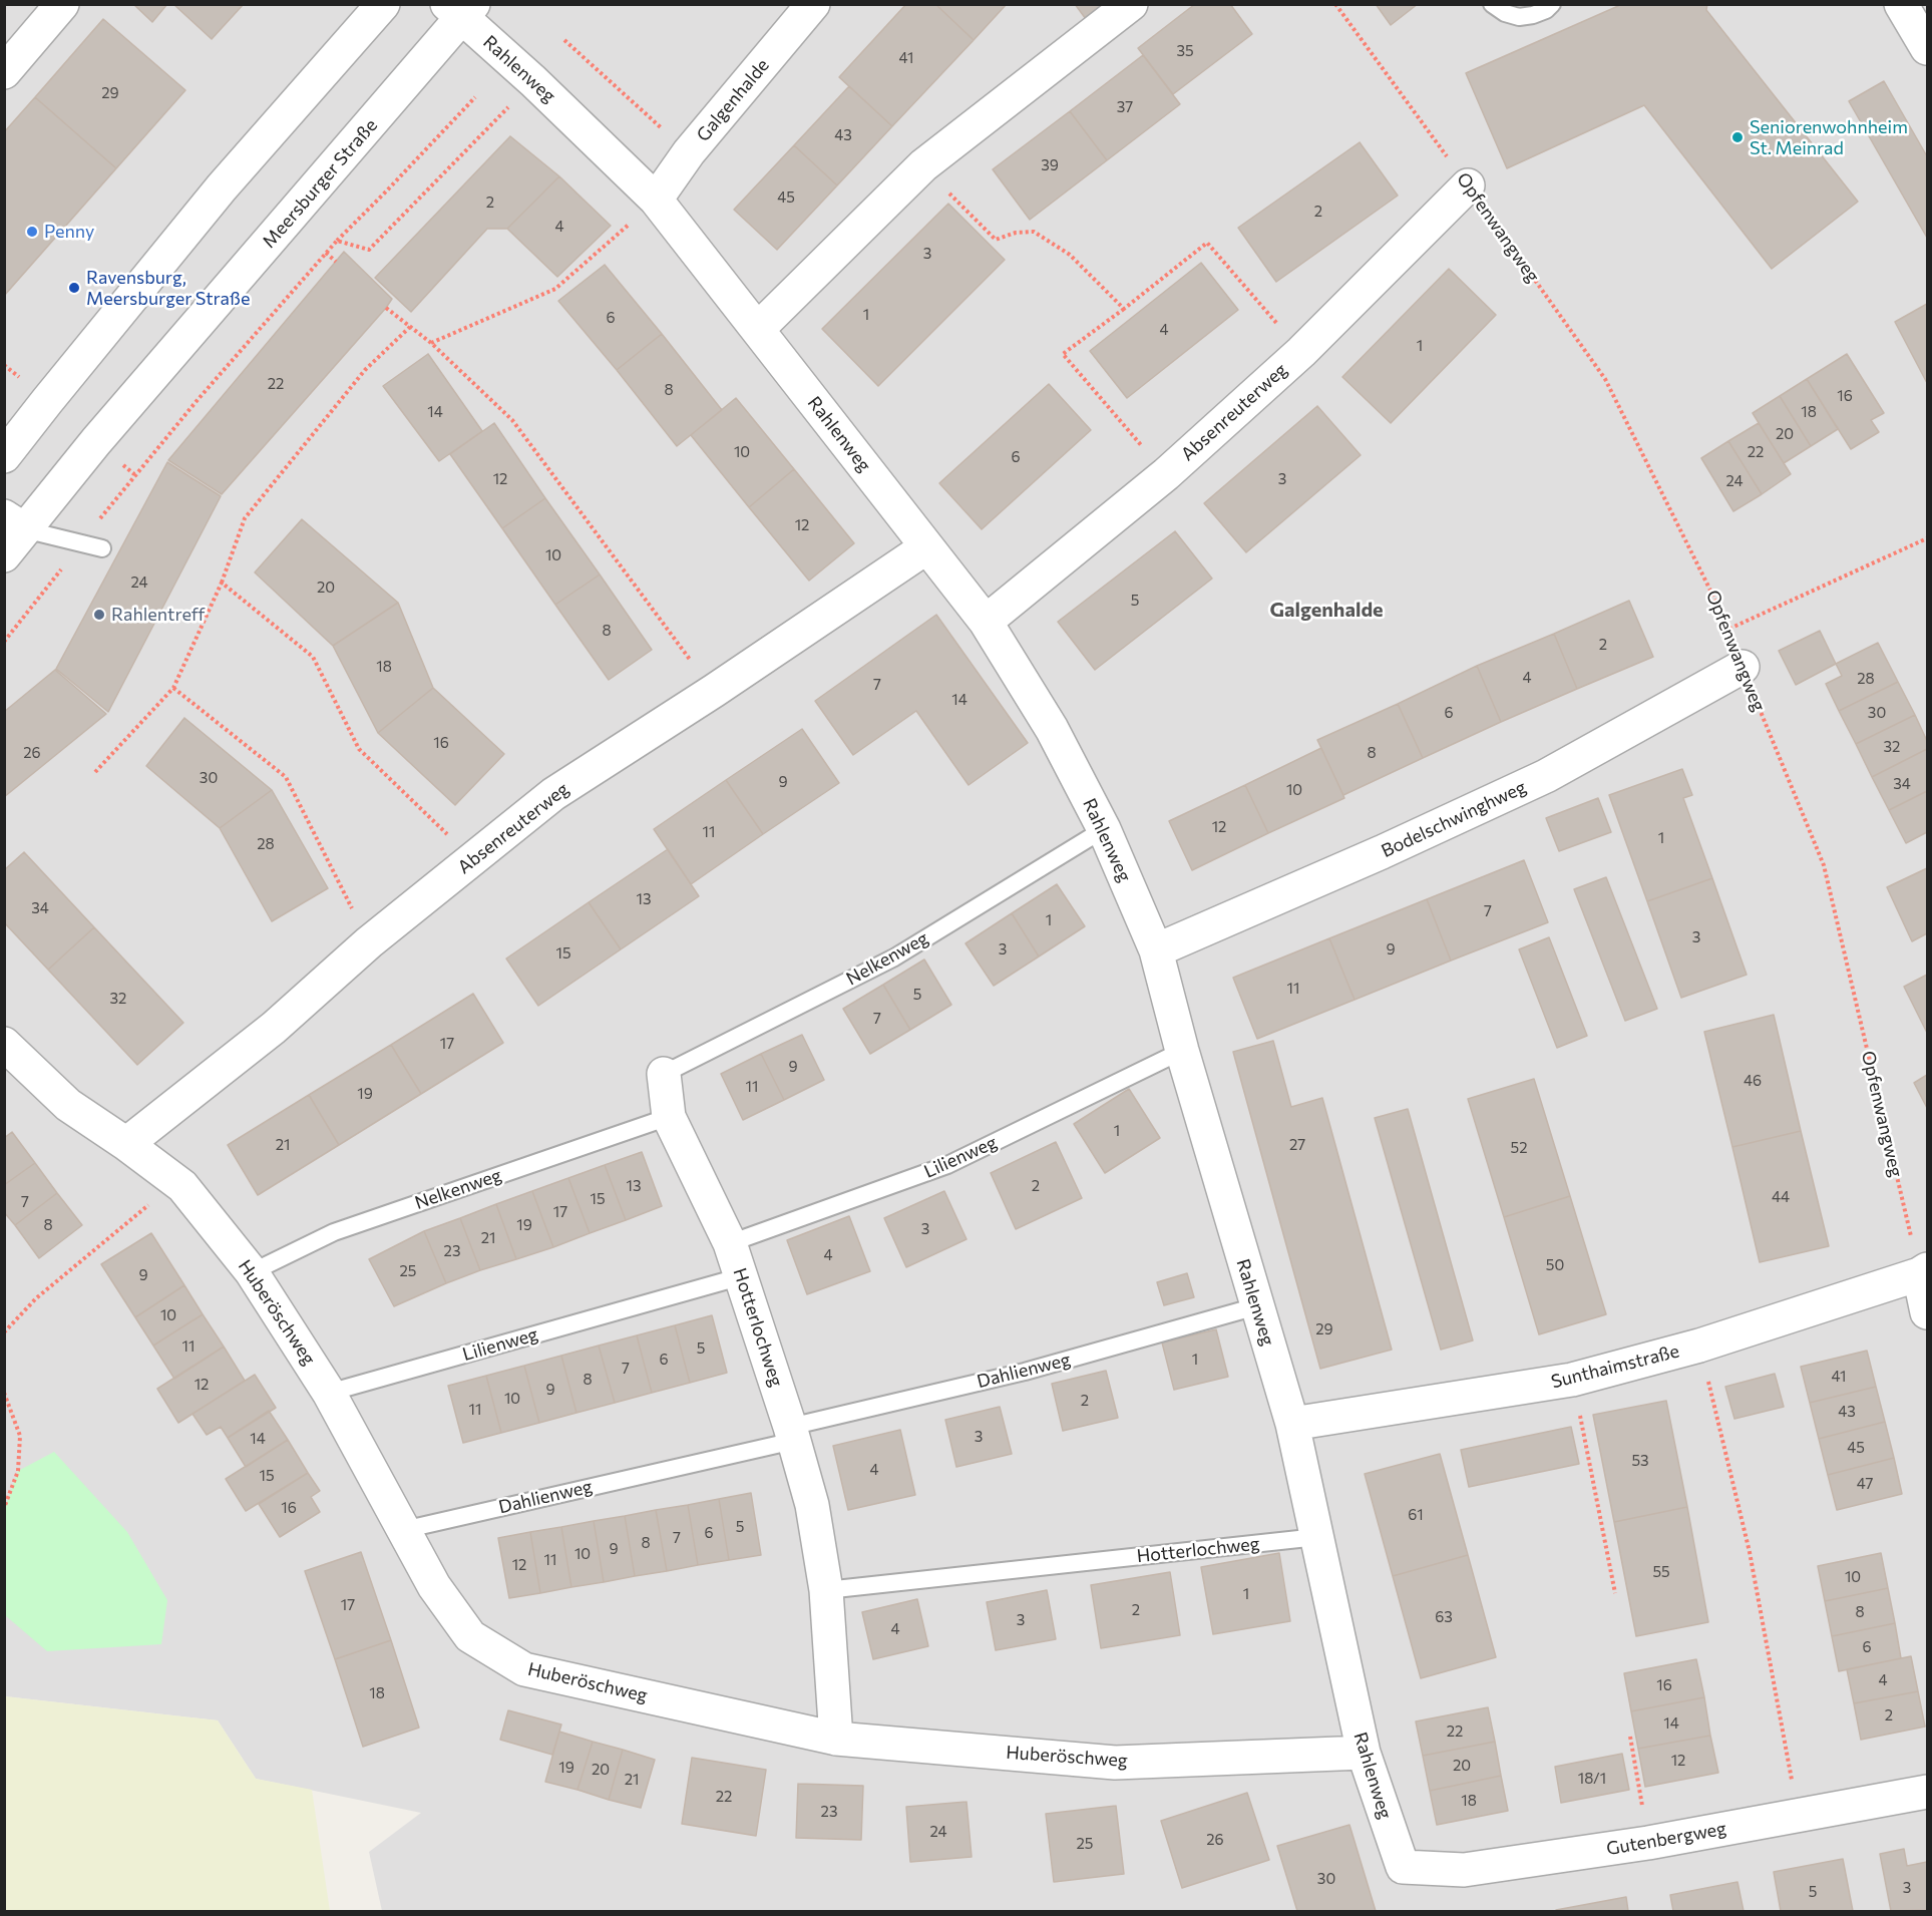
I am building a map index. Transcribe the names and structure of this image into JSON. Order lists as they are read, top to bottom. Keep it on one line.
{"streets":{"street":["Rahlenweg","Galgenhalde","Meersburger Straße","Absenreuterweg","Bodelschwinghweg","Huberöschweg","Hotterlochweg","Sunthaimstraße","Gutenbergweg"],"lane":["Nelkenweg","Lilienweg","Dahlienweg"],"path":["Opfenwangweg"]},"crossings":[["Rahlenweg","Galgenhalde"],["Rahlenweg","Meersburger Straße"],["Rahlenweg","Absenreuterweg"],["Rahlenweg","Bodelschwinghweg"],["Rahlenweg","Nelkenweg"],["Rahlenweg","Lilienweg"],["Rahlenweg","Huberöschweg"],["Rahlenweg","Hotterlochweg"],["Rahlenweg","Sunthaimstraße"],["Rahlenweg","Dahlienweg"],["Rahlenweg","Gutenbergweg"],["Opfenwangweg","Absenreuterweg"],["Opfenwangweg","Bodelschwinghweg"],["Opfenwangweg","Sunthaimstraße"],["Absenreuterweg","Huberöschweg"],["Nelkenweg","Huberöschweg"],["Nelkenweg","Hotterlochweg"],["Lilienweg","Huberöschweg"],["Lilienweg","Hotterlochweg"],["Huberöschweg","Hotterlochweg"],["Huberöschweg","Dahlienweg"],["Hotterlochweg","Dahlienweg"]],"districts":["Galgenhalde"],"places":["Seniorenwohnheim St. Meinrad","Penny","Ravensburg, Meersburger Straße","Rahlentreff"],"house_numbers":["35","41","29","37","43","39","45","2","2","4","3","1","6","4","1","22","8","16","14","18","20","10","22","6","12","3","24","12","10","24","20","5","8","2","18","4","28","7","14","6","30","16","32","26","8","30","9","34","10","12","11","1","28","13","34","7","1","3","3","9","15","11","5","32","7","17","9","46","11","19","1","21","27","52","13","2","44","15","7","17","8","19","3","21","23","4","50","25","9","10","29","11","5","6","1","7","41","8","12","9","10","2","11","43","3","14","45","53","4","15","47","16","61","5","6","7","8","9","10","11","12","55","10","1","17","2","8","63","3","4","6","4","16","18","2","14","22","12","20","19","20","18/1","21","22","18","23","24","26","25","30","3","5"]}
